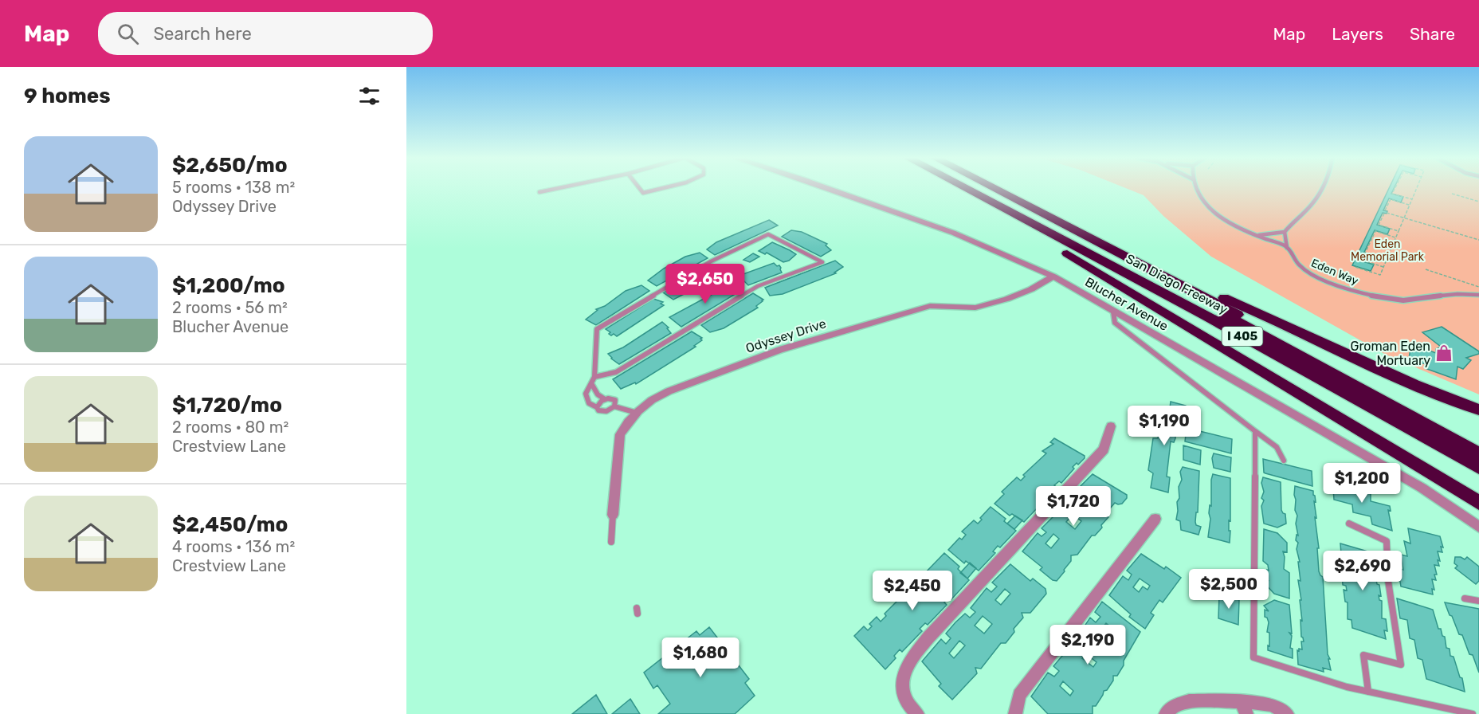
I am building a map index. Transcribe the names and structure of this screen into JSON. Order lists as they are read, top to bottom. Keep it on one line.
{"streets":{"highway":["San Diego Freeway","I 405"],"street":["Blucher Avenue","Odyssey Drive"],"lane":["Eden Way"]},"crossings":[["Blucher Avenue","Odyssey Drive"]],"parks":["Eden Memorial Park"],"places":{"shop":["Groman Eden Mortuary"]},"page":{"header":"Map","search":"Search here","nav":["Map","Layers","Share"],"heading":"9 homes","list":[{"name":"$2,650/mo","note":"5 rooms · 138 m² · Odyssey Drive"},{"name":"$1,200/mo","note":"2 rooms · 56 m² · Blucher Avenue"},{"name":"$1,720/mo","note":"2 rooms · 80 m² · Crestview Lane"},{"name":"$2,450/mo","note":"4 rooms · 136 m² · Crestview Lane"}],"price":["$2,650","$1,190","$1,200","$1,720","$2,690","$2,500","$2,450","$2,190","$1,680"]}}
